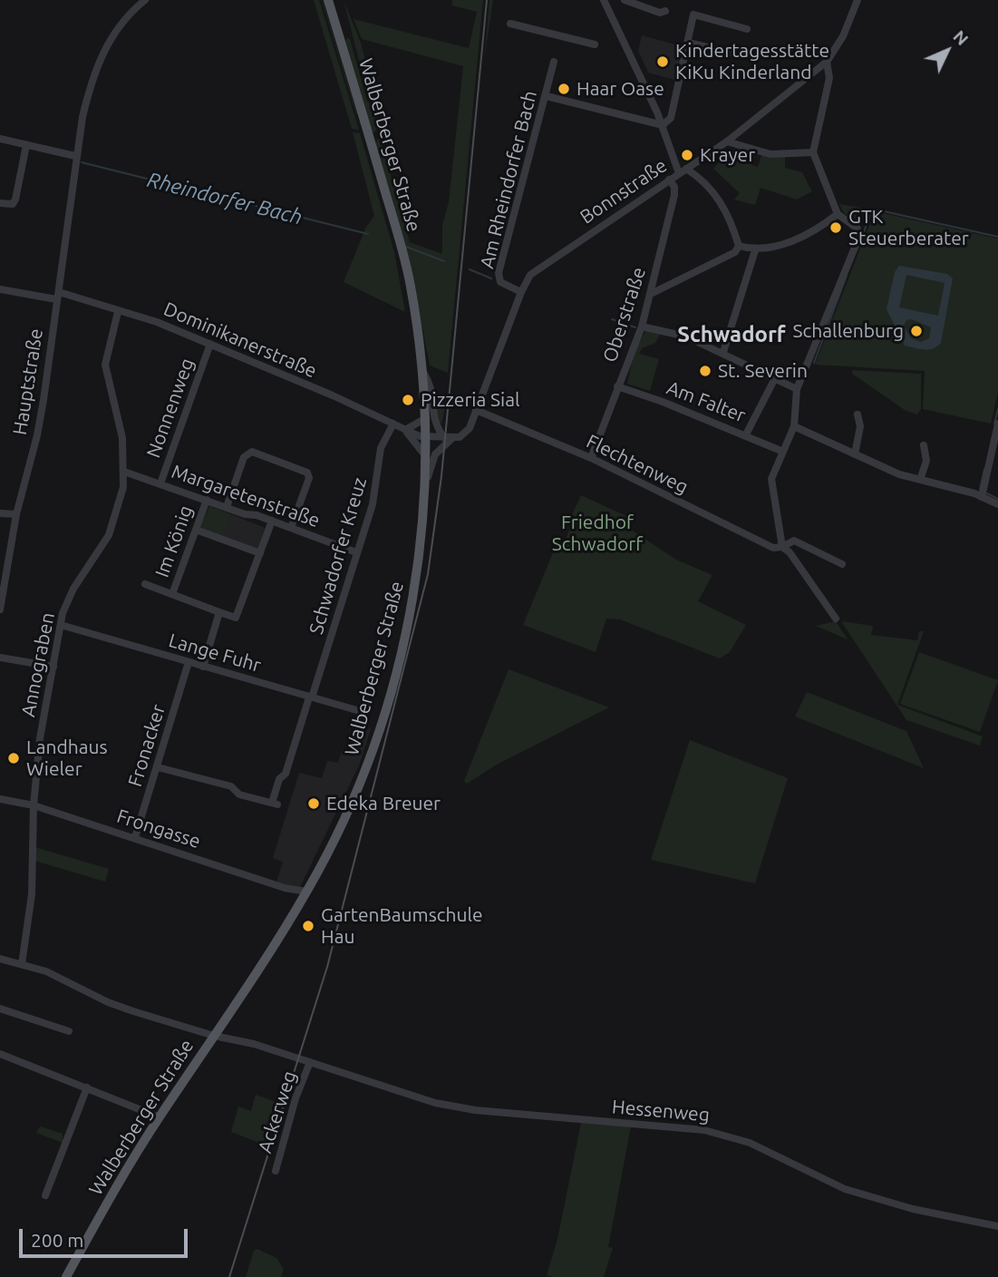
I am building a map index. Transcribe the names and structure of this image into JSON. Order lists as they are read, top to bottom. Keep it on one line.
{"streets":{"main road":["Walberberger Straße"],"street":["Am Rheindorfer Bach","Bonnstraße","Oberstraße","Dominikanerstraße","Hauptstraße","Am Falter","Nonnenweg","Flechtenweg","Margaretenstraße","Im König","Schwadorfer Kreuz","Lange Fuhr","Annograben","Fronacker","Frongasse","Hessenweg","Ackerweg"]},"crossings":[["Walberberger Straße","Bonnstraße"],["Walberberger Straße","Dominikanerstraße"],["Walberberger Straße","Frongasse"],["Walberberger Straße","Hessenweg"],["Am Rheindorfer Bach","Bonnstraße"],["Bonnstraße","Oberstraße"],["Bonnstraße","Dominikanerstraße"],["Bonnstraße","Flechtenweg"],["Oberstraße","Am Falter"],["Oberstraße","Flechtenweg"],["Dominikanerstraße","Hauptstraße"],["Dominikanerstraße","Nonnenweg"],["Dominikanerstraße","Schwadorfer Kreuz"],["Dominikanerstraße","Annograben"],["Nonnenweg","Margaretenstraße"],["Margaretenstraße","Im König"],["Margaretenstraße","Schwadorfer Kreuz"],["Margaretenstraße","Annograben"],["Schwadorfer Kreuz","Lange Fuhr"],["Schwadorfer Kreuz","Fronacker"],["Lange Fuhr","Annograben"],["Lange Fuhr","Fronacker"],["Annograben","Frongasse"],["Annograben","Hessenweg"],["Fronacker","Frongasse"],["Hessenweg","Ackerweg"]],"districts":["Schwadorf"],"water":["Rheindorfer Bach"],"parks":["Friedhof Schwadorf"],"places":["Kindertagesstätte KiKu Kinderland","Haar Oase","Krayer","GTK Steuerberater","Schallenburg","St. Severin","Pizzeria Sial","Landhaus Wieler","Edeka Breuer","GartenBaumschule Hau"],"scale_bar":"200 m","north":"top right"}
